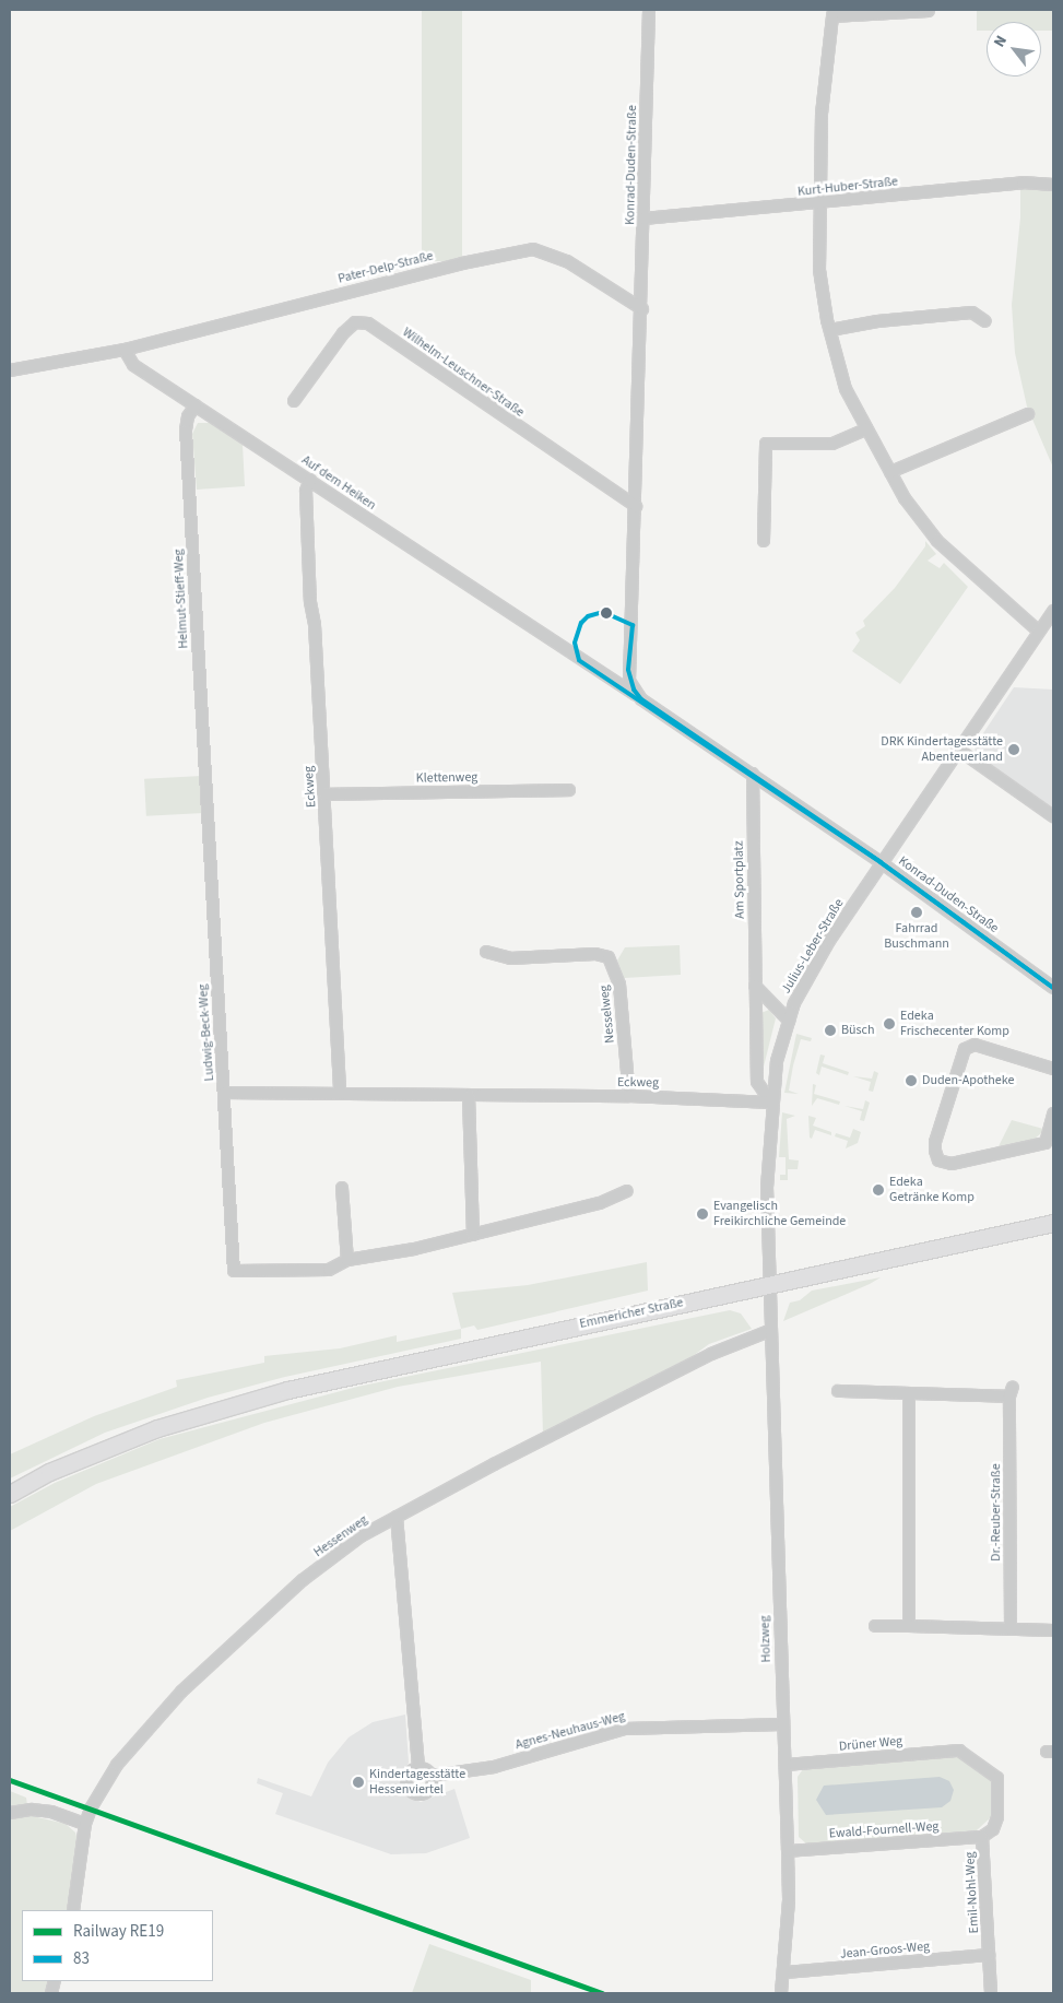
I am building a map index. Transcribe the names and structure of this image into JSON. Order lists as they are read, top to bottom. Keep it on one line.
{"streets":{"main road":["Emmericher Straße"],"street":["Konrad-Duden-Straße","Kurt-Huber-Straße","Pater-Delp-Straße","Wilhelm-Leuschner-Straße","Auf dem Heiken","Helmut-Stieff-Weg","Klettenweg","Eckweg","Am Sportplatz","Julius-Leber-Straße","Nesselweg","Ludwig-Beck-Weg","Dr.-Reuber-Straße","Hessenweg","Holzweg","Agnes-Neuhaus-Weg","Drüner Weg","Ewald-Fournell-Weg","Emil-Nohl-Weg","Jean-Groos-Weg"]},"crossings":[["Konrad-Duden-Straße","Kurt-Huber-Straße"],["Konrad-Duden-Straße","Pater-Delp-Straße"],["Konrad-Duden-Straße","Wilhelm-Leuschner-Straße"],["Konrad-Duden-Straße","Auf dem Heiken"],["Konrad-Duden-Straße","Am Sportplatz"],["Konrad-Duden-Straße","Julius-Leber-Straße"],["Pater-Delp-Straße","Auf dem Heiken"],["Auf dem Heiken","Helmut-Stieff-Weg"],["Auf dem Heiken","Eckweg"],["Helmut-Stieff-Weg","Ludwig-Beck-Weg"],["Klettenweg","Eckweg"],["Eckweg","Am Sportplatz"],["Eckweg","Julius-Leber-Straße"],["Eckweg","Nesselweg"],["Eckweg","Ludwig-Beck-Weg"],["Am Sportplatz","Julius-Leber-Straße"],["Julius-Leber-Straße","Emmericher Straße"],["Julius-Leber-Straße","Holzweg"],["Emmericher Straße","Holzweg"],["Hessenweg","Holzweg"],["Holzweg","Agnes-Neuhaus-Weg"],["Holzweg","Drüner Weg"],["Holzweg","Ewald-Fournell-Weg"],["Holzweg","Jean-Groos-Weg"],["Drüner Weg","Emil-Nohl-Weg"],["Ewald-Fournell-Weg","Emil-Nohl-Weg"],["Emil-Nohl-Weg","Jean-Groos-Weg"]],"places":["DRK Kindertagesstätte Abenteuerland","Fahrrad Buschmann","Edeka Frischecenter Komp","Büsch","Duden-Apotheke","Edeka Getränke Komp","Evangelisch Freikirchliche Gemeinde","Kindertagesstätte Hessenviertel"],"lines":["transit line 83","rail line RE19"],"legend":["Railway RE19","83"],"north":"top left"}
